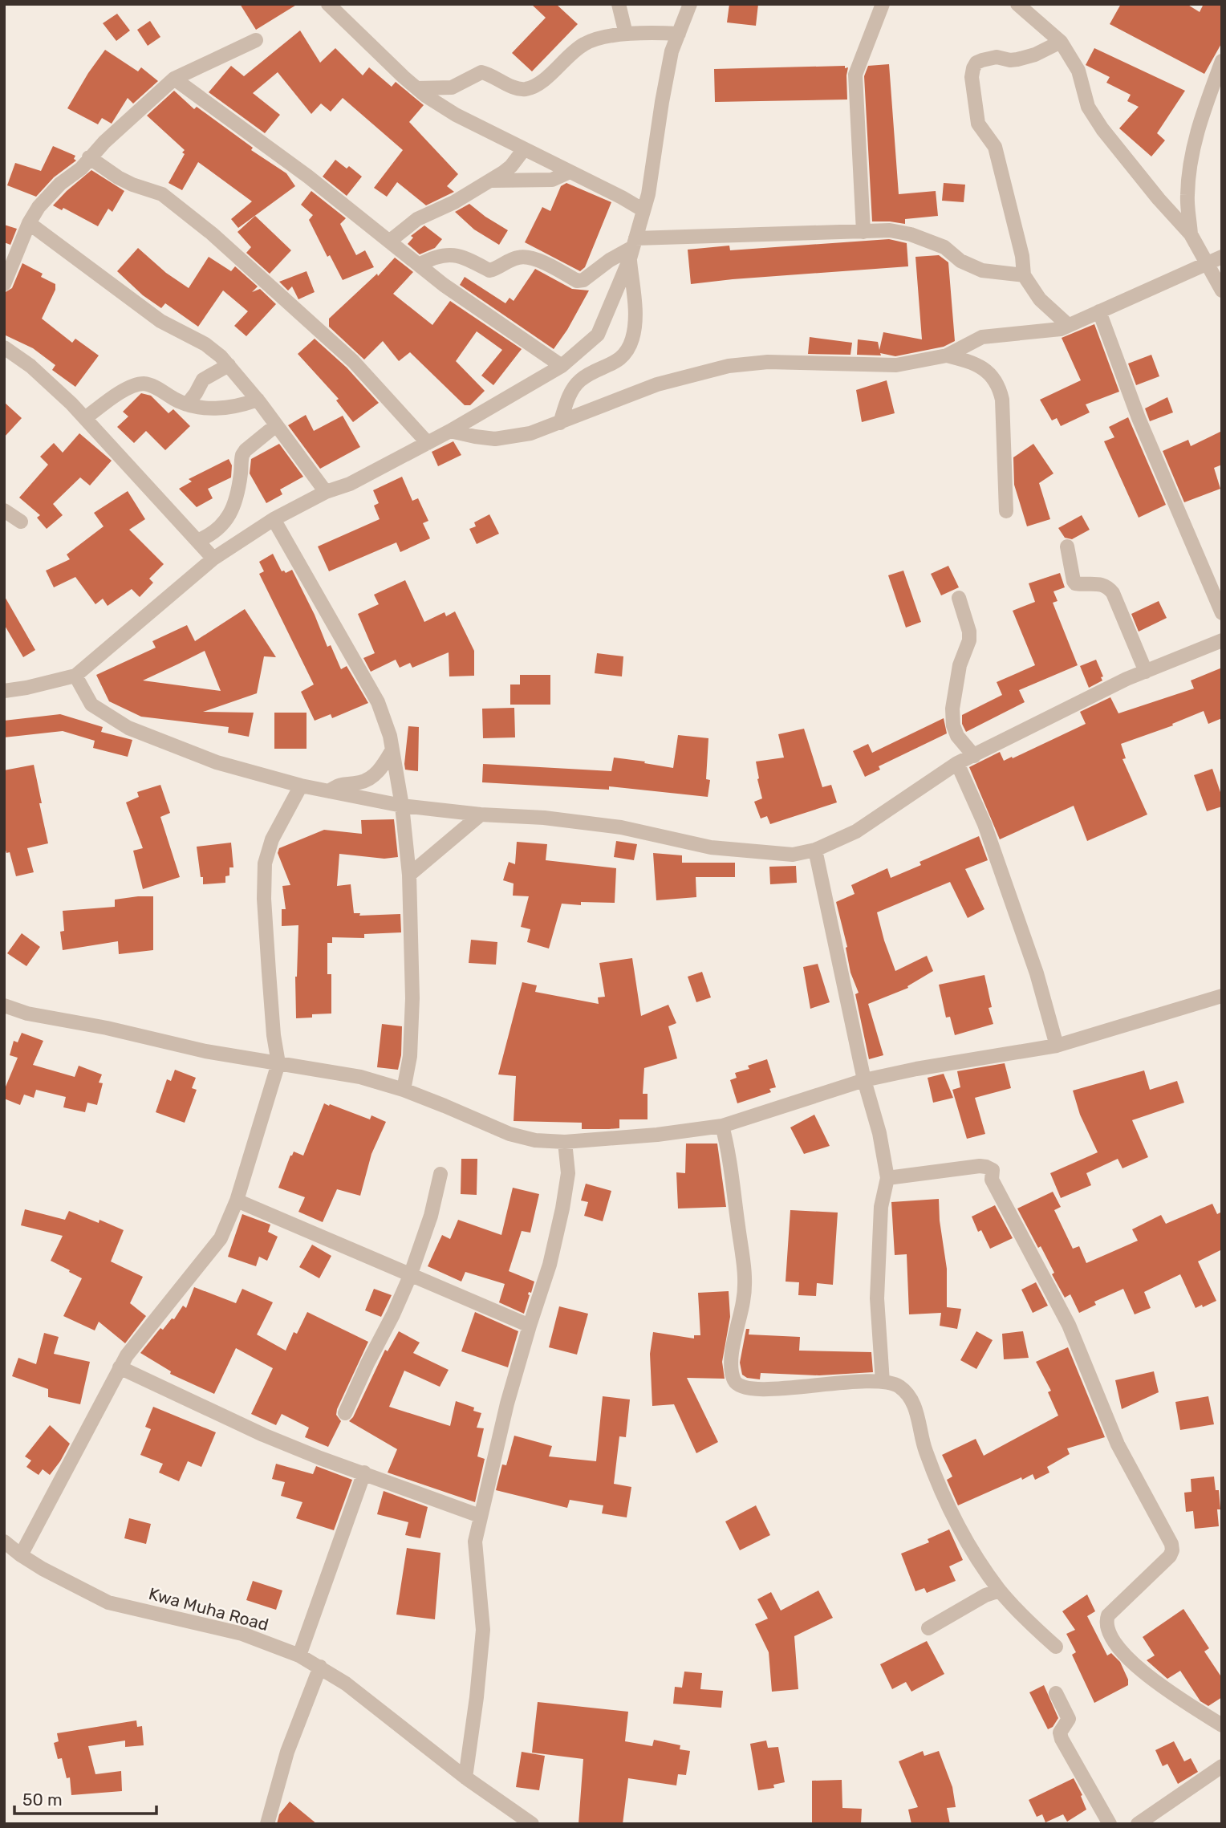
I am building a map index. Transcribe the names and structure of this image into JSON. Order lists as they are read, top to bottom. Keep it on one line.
{"streets":{"street":["Kwa Muha Road"]},"scale_bar":"50 m"}
